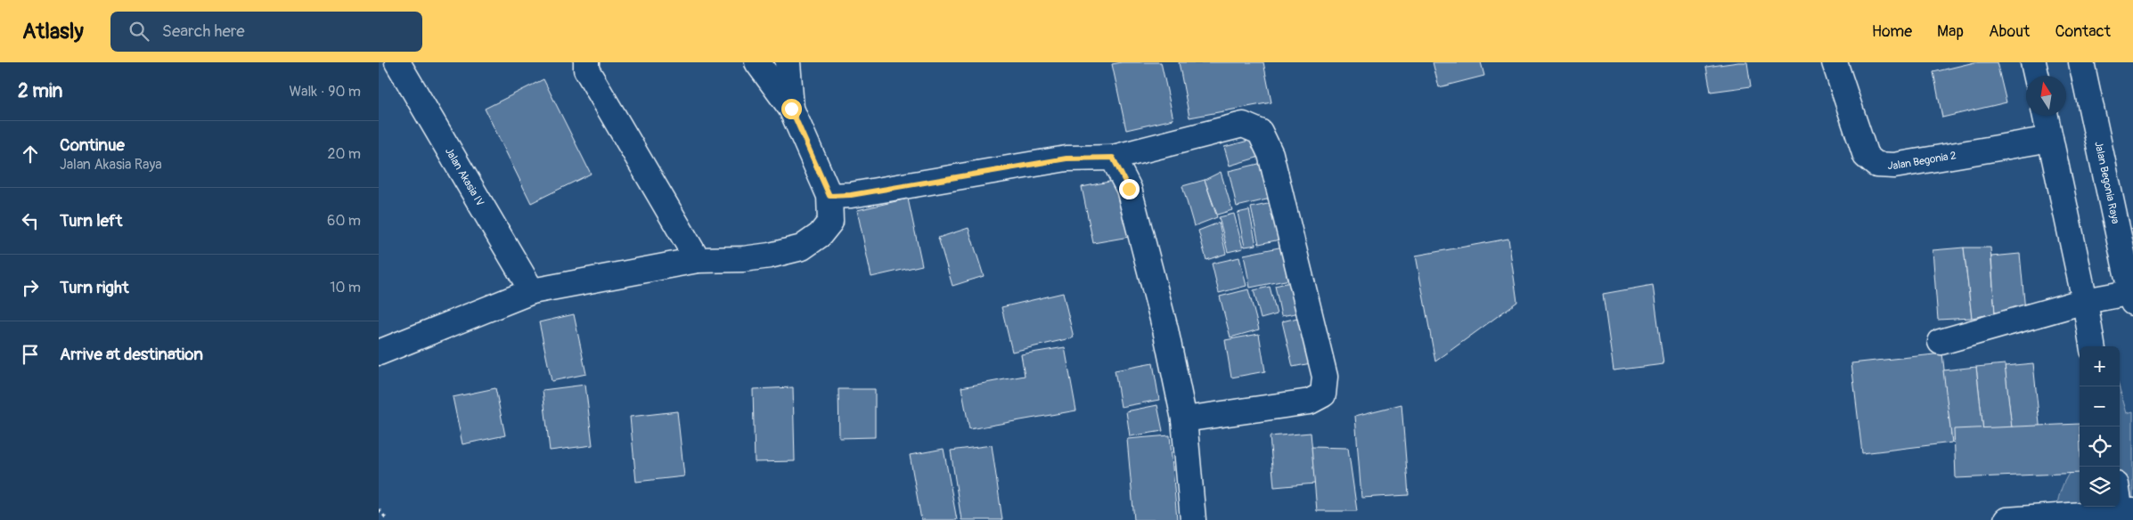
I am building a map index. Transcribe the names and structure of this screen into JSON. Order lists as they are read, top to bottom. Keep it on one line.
{"streets":{"street":["Jalan Begonia 2","Jalan Akasia IV","Jalan Begonia Raya"]},"north":"top","page":{"header":"Atlasly","search":"Search here","nav":["Home","Map","About","Contact"],"heading":["2 min","Walk · 90 m"],"list":[["Continue","Jalan Akasia Raya","20 m"],["Turn left","60 m"],["Turn right","10 m"],"Arrive at destination"],"map_buttons":["+","−"]}}
